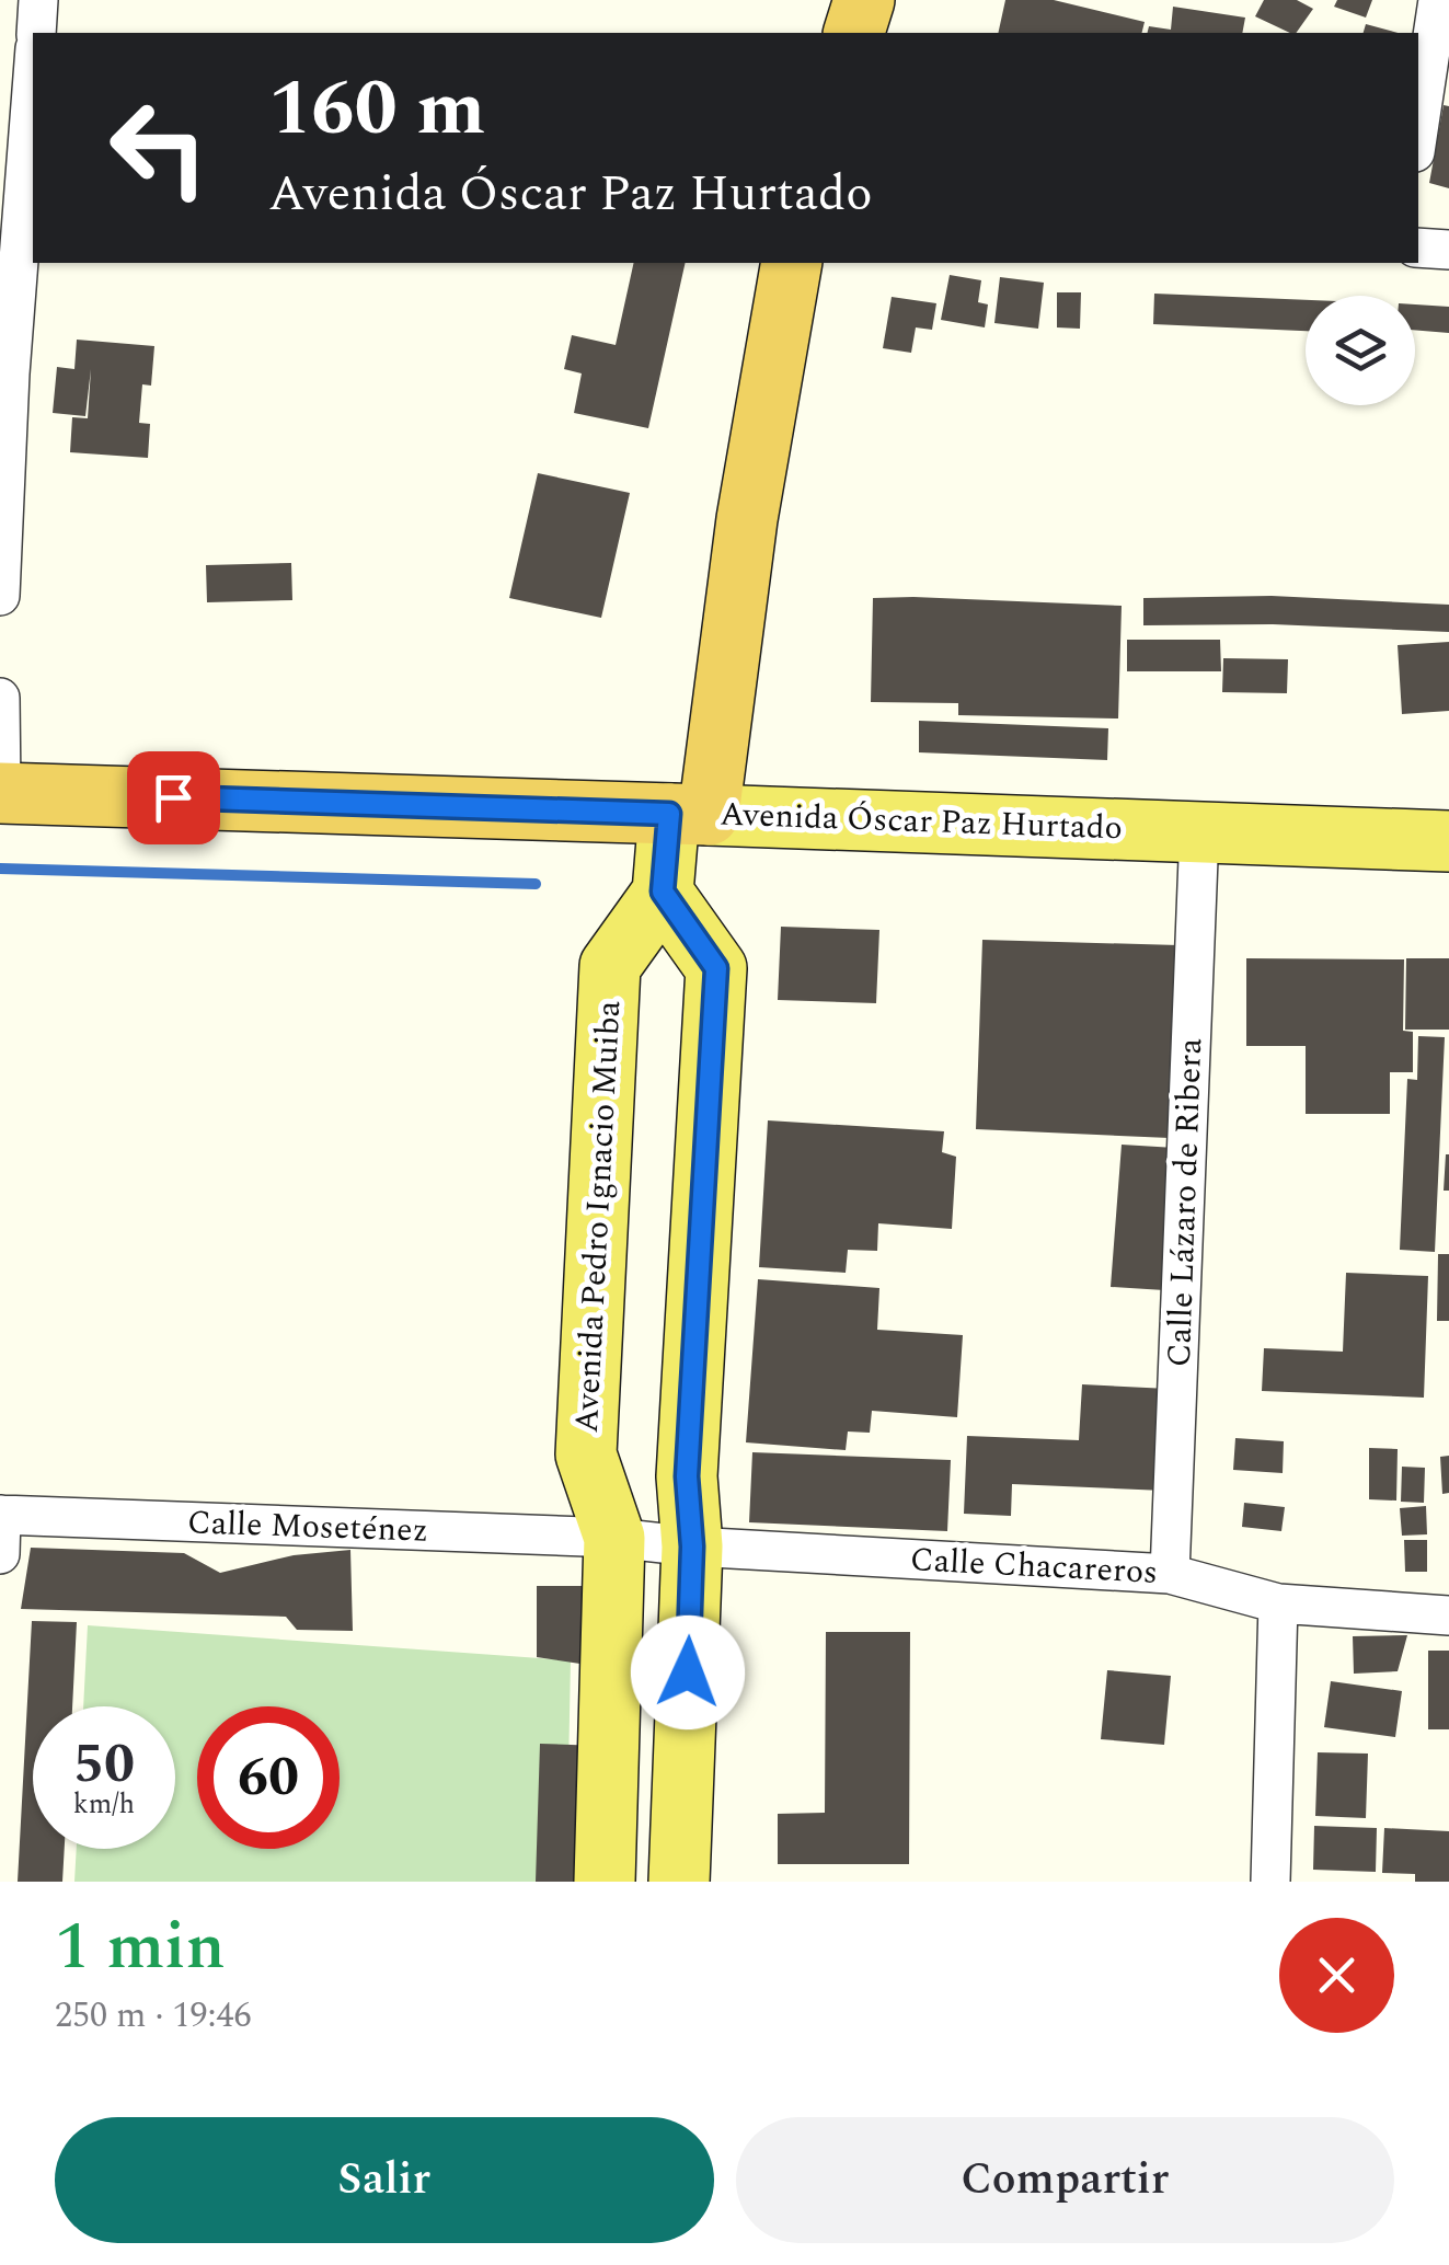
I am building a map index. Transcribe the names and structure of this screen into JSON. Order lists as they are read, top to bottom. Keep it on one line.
{"streets":{"highway":["Avenida Óscar Paz Hurtado"],"main road":["Avenida Pedro Ignacio Muiba"],"street":["Calle Lázaro de Ribera","Calle Moseténez","Calle Chacareros"]},"crossings":[["Avenida Óscar Paz Hurtado","Calle Lázaro de Ribera"],["Calle Lázaro de Ribera","Calle Chacareros"],["Avenida Pedro Ignacio Muiba","Calle Moseténez"],["Avenida Pedro Ignacio Muiba","Calle Chacareros"],["Calle Moseténez","Calle Chacareros"]],"page":{"turn":["160 m","Avenida Óscar Paz Hurtado"],"speed":"50 km/h","limit":"60","heading":["1 min","250 m · 19:46"],"buttons":["Salir","Compartir"]}}
